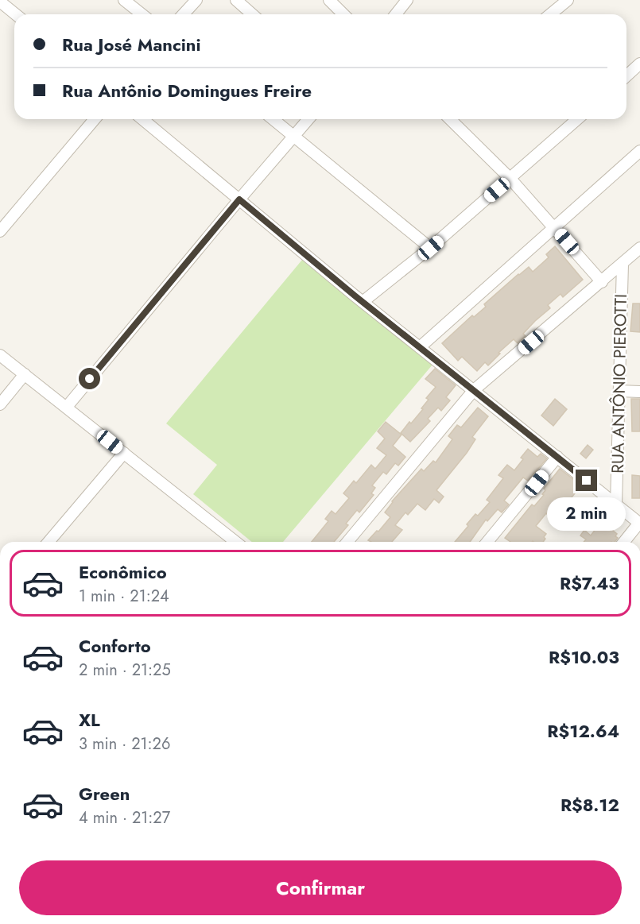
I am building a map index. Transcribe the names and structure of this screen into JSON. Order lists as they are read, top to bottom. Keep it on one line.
{"streets":{"street":["RUA ANTÔNIO PIEROTTI"]},"page":{"banner":["Rua José Mancini","Rua Antônio Domingues Freire"],"bubble":"2 min","list":[{"name":"Econômico","note":"1 min · 21:24","value":"R$7.43"},{"name":"Conforto","note":"2 min · 21:25","value":"R$10.03"},{"name":"XL","note":"3 min · 21:26","value":"R$12.64"},{"name":"Green","note":"4 min · 21:27","value":"R$8.12"}],"buttons":"Confirmar"}}
